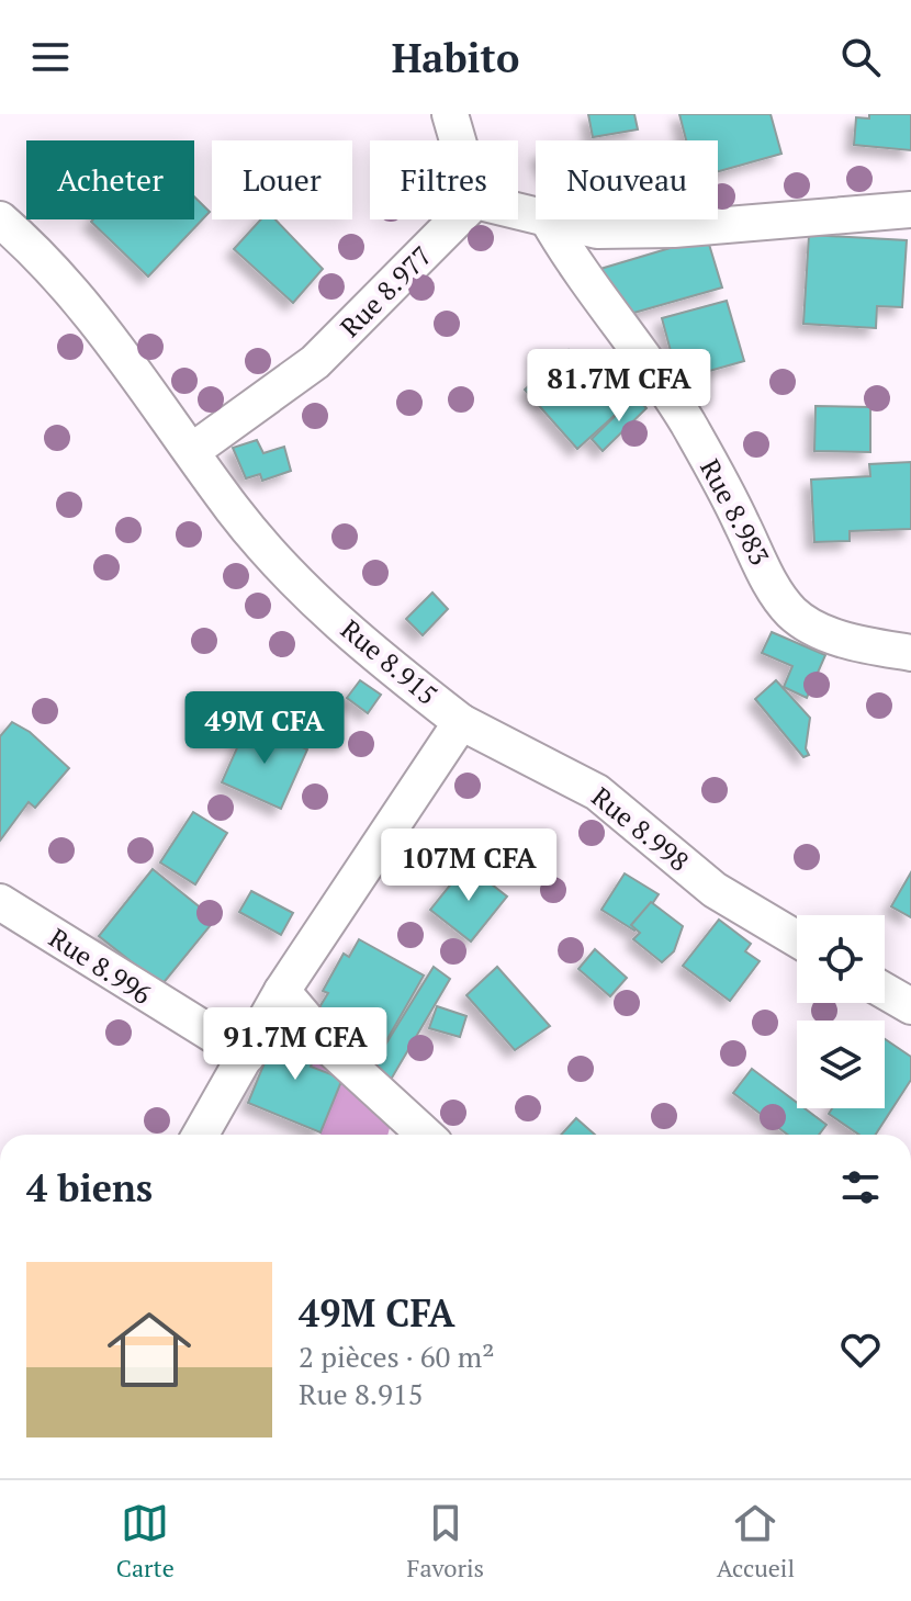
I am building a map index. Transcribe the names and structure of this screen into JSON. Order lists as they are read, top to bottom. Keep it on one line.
{"streets":{"street":["Rue 8.977","Rue 8.983","Rue 8.915","Rue 8.998","Rue 8.996"]},"crossings":[["Rue 8.977","Rue 8.915"],["Rue 8.915","Rue 8.998"],["Rue 8.915","Rue 8.996"]],"page":{"header":"Habito","chip":["Acheter","Louer","Filtres","Nouveau"],"price":["81.7M CFA","49M CFA","107M CFA","91.7M CFA"],"heading":"4 biens","list":[{"name":"49M CFA","note":"2 pièces · 60 m² · Rue 8.915"}],"tabs":["Carte","Favoris","Accueil"]}}
